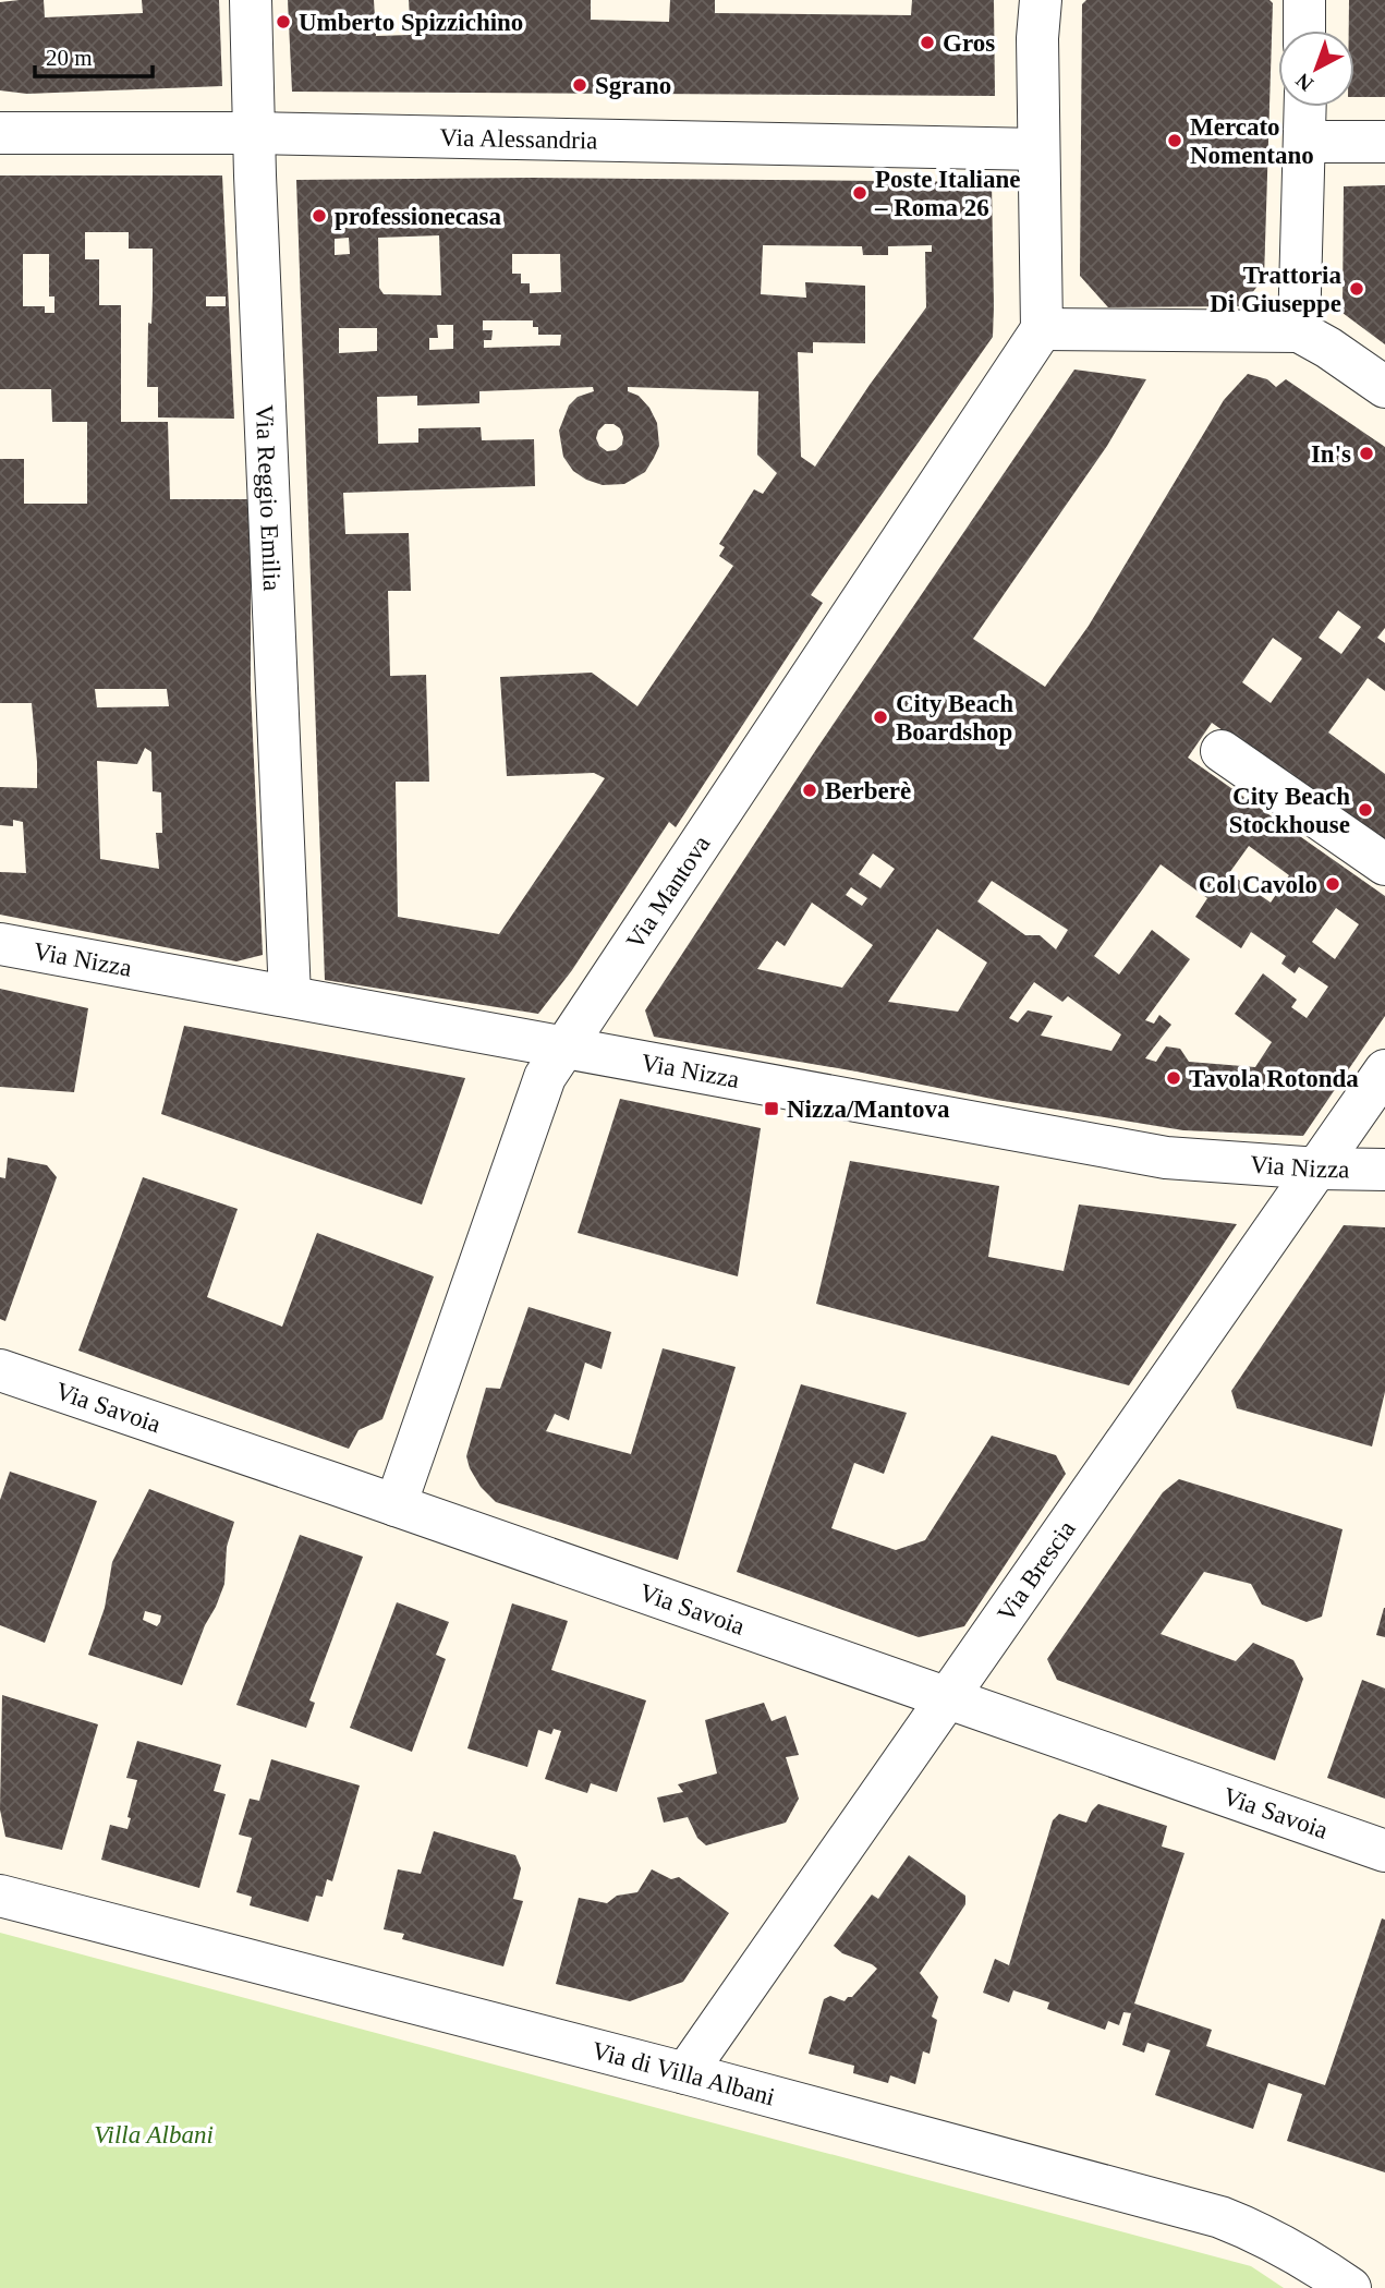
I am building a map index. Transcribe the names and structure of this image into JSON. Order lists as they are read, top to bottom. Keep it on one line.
{"streets":{"street":["Via Alessandria","Via Reggio Emilia","Via Mantova","Via Nizza","Via Savoia","Via Brescia","Via di Villa Albani"]},"crossings":[["Via Alessandria","Via Reggio Emilia"],["Via Reggio Emilia","Via Nizza"],["Via Mantova","Via Nizza"],["Via Mantova","Via Savoia"],["Via Nizza","Via Brescia"],["Via Savoia","Via Brescia"],["Via Brescia","Via di Villa Albani"]],"parks":["Villa Albani"],"places":{"other":["Umberto Spizzichino","Gros","Sgrano","Mercato Nomentano","Poste Italiane – Roma 26","professionecasa","Trattoria Di Giuseppe","In's","City Beach Boardshop","Berberè","City Beach Stockhouse","Col Cavolo","Tavola Rotonda"],"transit":["Nizza/Mantova"]},"scale_bar":"20 m","north":"bottom left"}
